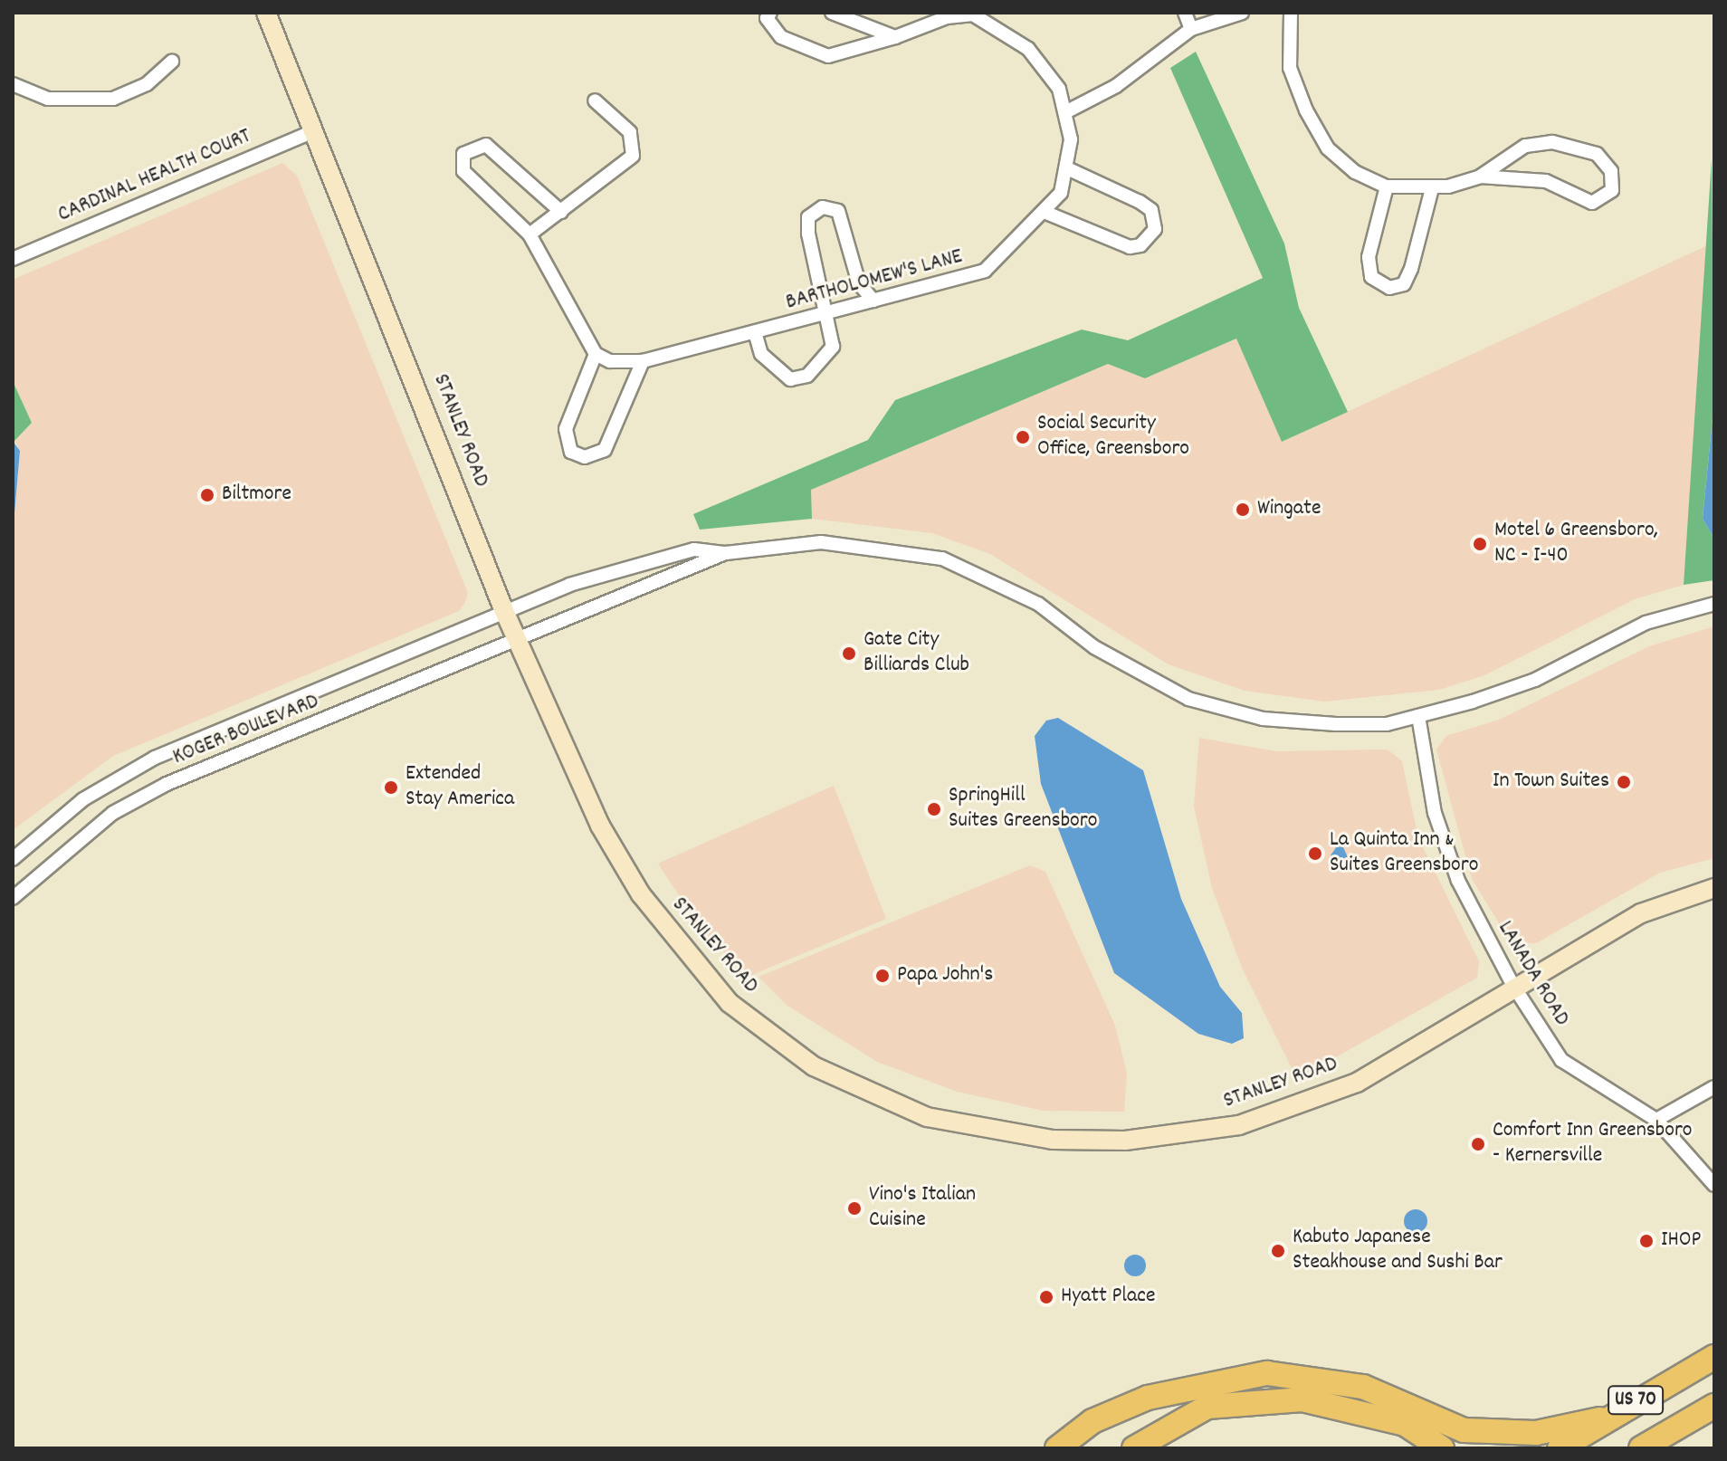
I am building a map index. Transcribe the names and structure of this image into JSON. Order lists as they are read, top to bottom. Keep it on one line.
{"streets":{"highway":["US 70"],"street":["CARDINAL HEALTH COURT","BARTHOLOMEW'S LANE","STANLEY ROAD","KOGER BOULEVARD","LANADA ROAD"]},"crossings":[["CARDINAL HEALTH COURT","STANLEY ROAD"],["STANLEY ROAD","KOGER BOULEVARD"],["STANLEY ROAD","LANADA ROAD"]],"places":["Social Security Office, Greensboro","Biltmore","Wingate","Motel 6 Greensboro, NC - I-40","Gate City Billiards Club","In Town Suites","Extended Stay America","SpringHill Suites Greensboro","La Quinta Inn & Suites Greensboro","Papa John's","Comfort Inn Greensboro - Kernersville","Vino's Italian Cuisine","IHOP","Kabuto Japanese Steakhouse and Sushi Bar","Hyatt Place"]}
